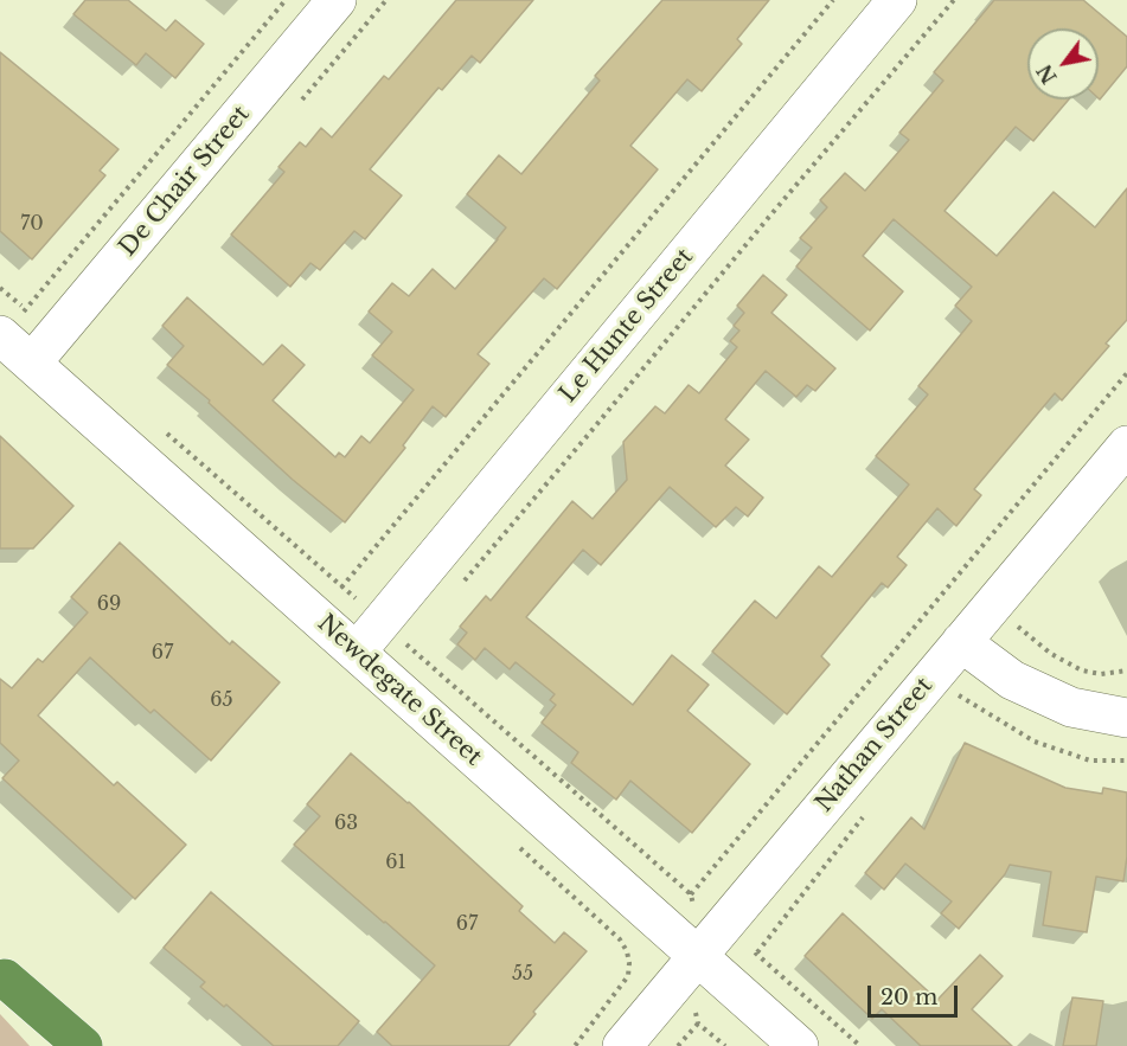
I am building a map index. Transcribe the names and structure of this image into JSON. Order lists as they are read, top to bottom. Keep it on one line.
{"streets":{"street":["De Chair Street","Le Hunte Street","Newdegate Street","Nathan Street"]},"crossings":[["De Chair Street","Newdegate Street"],["Le Hunte Street","Newdegate Street"],["Newdegate Street","Nathan Street"]],"house_numbers":["70","69","67","65","63","61","67","55"],"scale_bar":"20 m","north":"bottom left"}
